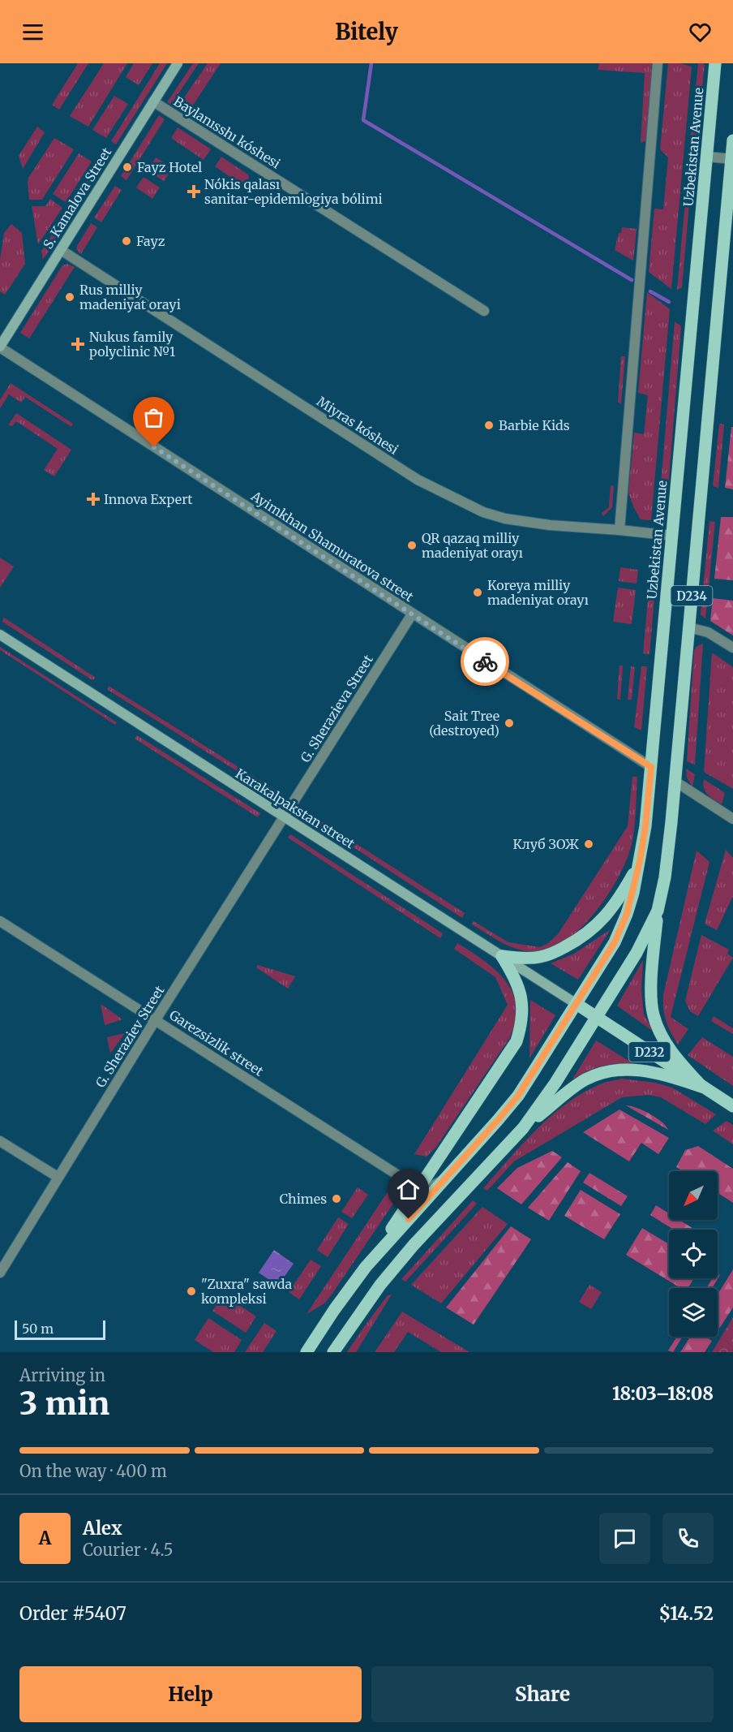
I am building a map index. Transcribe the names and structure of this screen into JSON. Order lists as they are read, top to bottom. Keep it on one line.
{"streets":{"main road":["Uzbekistan Avenue","D234","D232"],"street":["Baylanısshı kóshesi","S. Kamalova Street","Miyras kóshesi","Ayimkhan Shamuratova street","G. Sherazieva Street","Karakalpakstan street","G. Sheraziev Street","Garezsizlik street"]},"crossings":[["Baylanısshı kóshesi","S. Kamalova Street"],["Uzbekistan Avenue","Miyras kóshesi"],["Uzbekistan Avenue","Ayimkhan Shamuratova street"],["Uzbekistan Avenue","D234"],["Uzbekistan Avenue","Karakalpakstan street"],["Uzbekistan Avenue","D232"],["S. Kamalova Street","Miyras kóshesi"],["S. Kamalova Street","Ayimkhan Shamuratova street"],["Ayimkhan Shamuratova street","G. Sherazieva Street"],["D234","Karakalpakstan street"],["D234","D232"],["G. Sherazieva Street","Karakalpakstan street"],["G. Sherazieva Street","G. Sheraziev Street"],["Karakalpakstan street","G. Sheraziev Street"],["Karakalpakstan street","D232"],["G. Sheraziev Street","Garezsizlik street"]],"places":{"other":["Fayz Hotel","Fayz","Rus milliy madeniyat orayi","Barbie Kids","QR qazaq milliy madeniyat orayı","Koreya milliy madeniyat orayı","Sait Tree (destroyed)","Клуб ЗОЖ","Chimes","\"Zuxra\" sawda kompleksi"],"health":["Nókis qalası sanitar-epidemlogiya bólimi","Nukus family polyclinic №1","Innova Expert"]},"scale_bar":"50 m","north":"bottom left","page":{"header":"Bitely","scale":"50 m","heading":["3 min","Arriving in","18:03–18:08"],"panel":["Alex","Courier · 4.5","Order #5407","$14.52"],"bar":"On the way · 400 m","round":"A","buttons":["Help","Share"]}}
